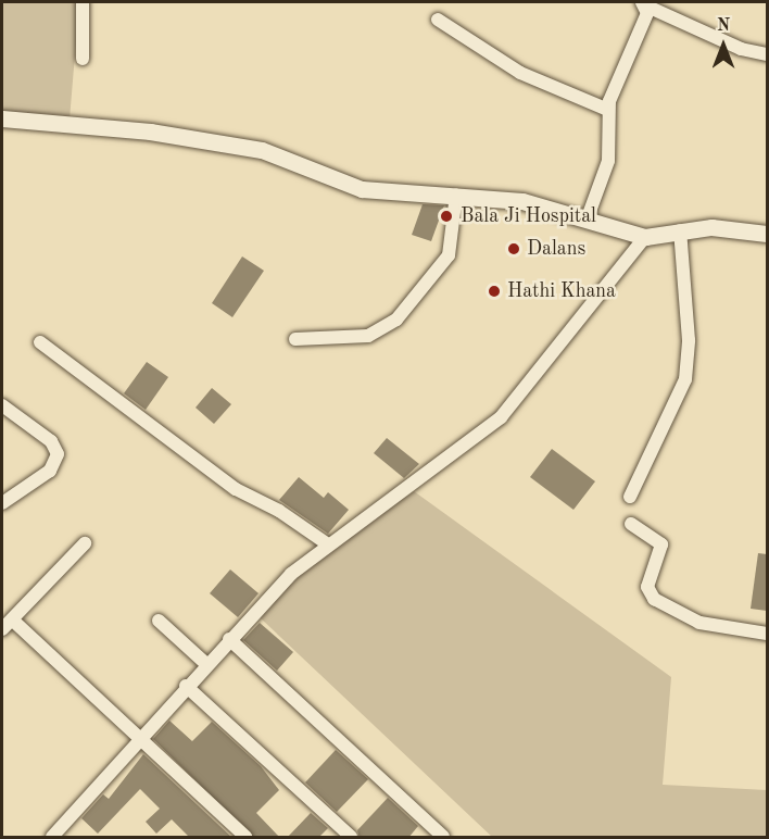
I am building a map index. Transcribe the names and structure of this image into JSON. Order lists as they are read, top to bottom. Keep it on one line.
{"places":["Bala Ji Hospital","Dalans","Hathi Khana"],"north":"top"}
